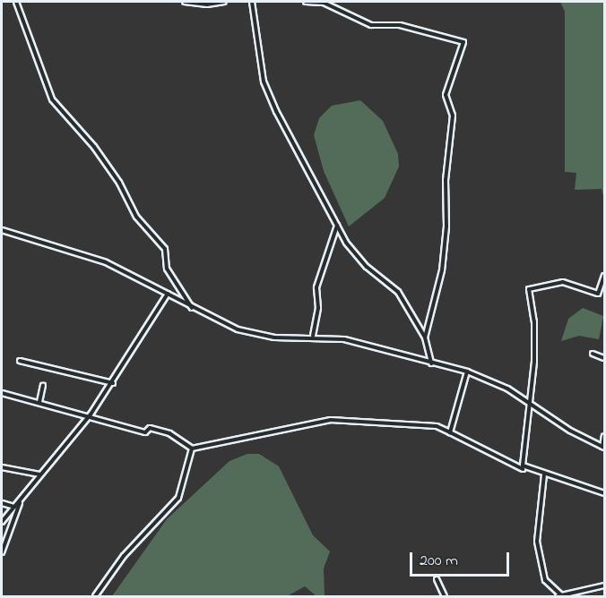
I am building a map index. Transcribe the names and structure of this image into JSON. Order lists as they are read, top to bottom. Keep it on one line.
{"scale_bar":"200 m"}
